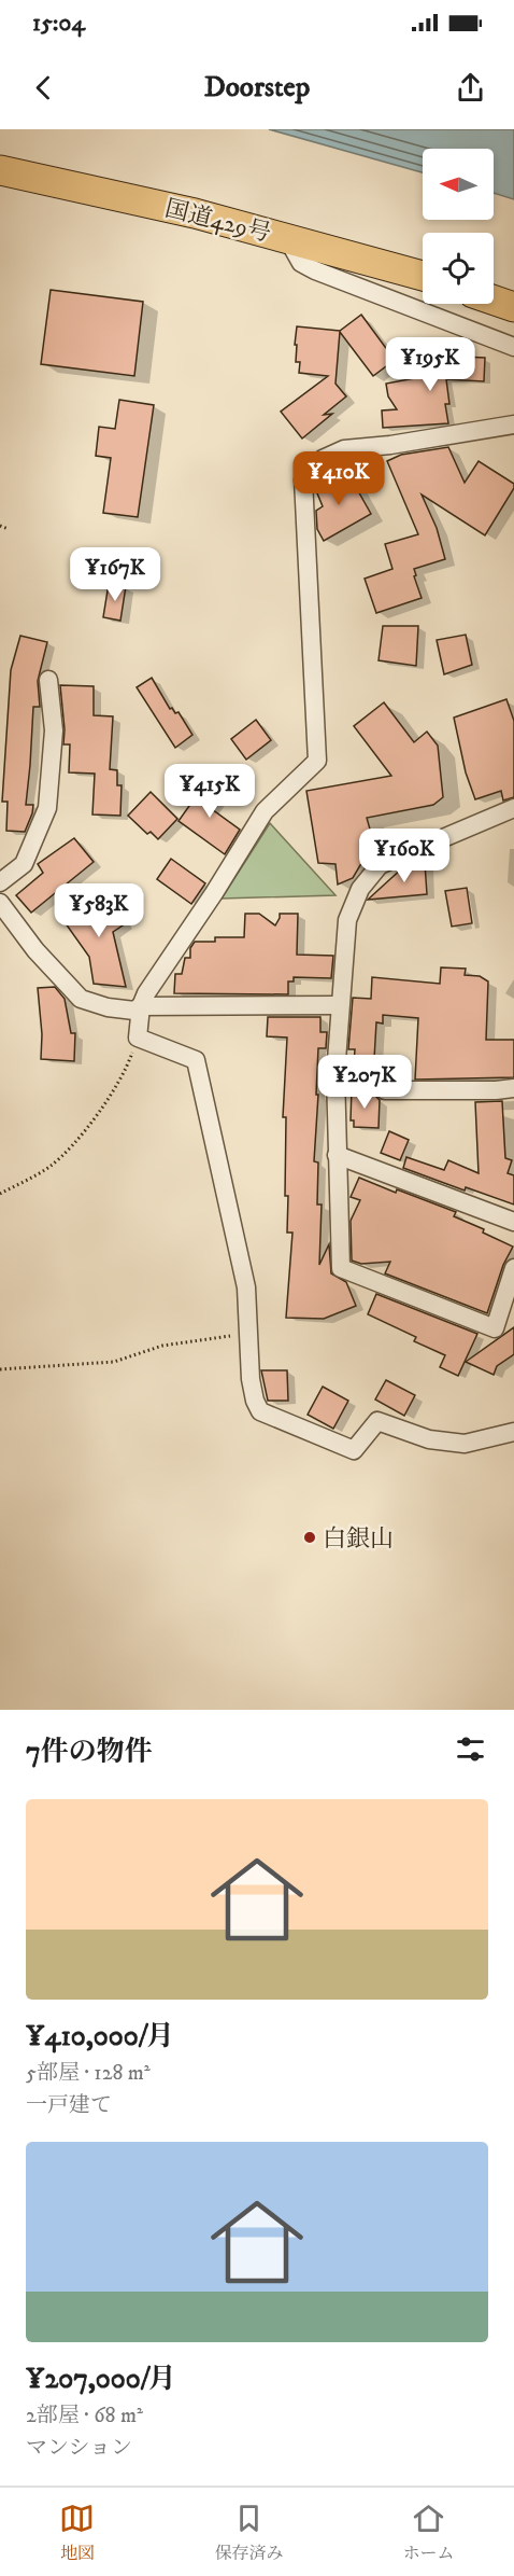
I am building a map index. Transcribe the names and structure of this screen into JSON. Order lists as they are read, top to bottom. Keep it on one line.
{"streets":{"highway":["国道429号"]},"places":["白銀山"],"north":"left","page":{"status":"15:04","header":"Doorstep","price":["¥195K","¥410K","¥167K","¥415K","¥160K","¥583K","¥207K"],"heading":"7件の物件","list":[{"name":"¥410,000/月","note":"5部屋 · 128 m² · 一戸建て"},{"name":"¥207,000/月","note":"2部屋 · 68 m² · マンション"}],"tabs":["地図","保存済み","ホーム"]}}
